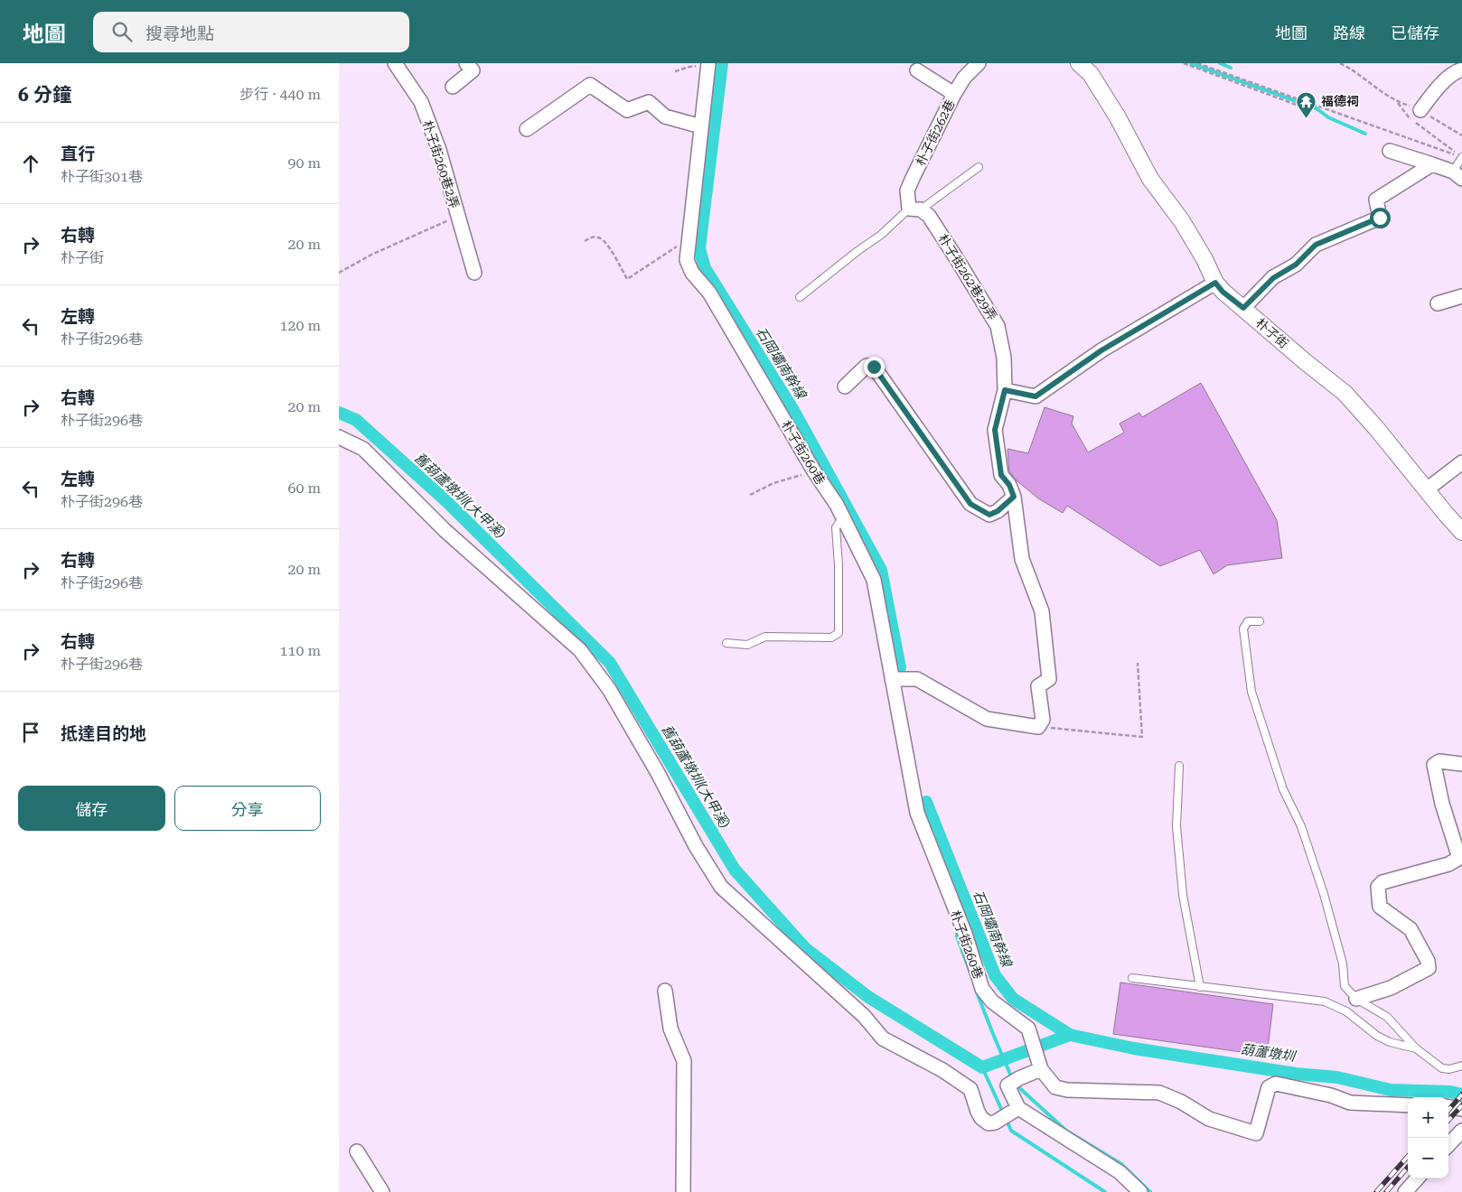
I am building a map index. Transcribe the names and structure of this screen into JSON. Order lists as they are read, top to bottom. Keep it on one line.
{"streets":{"street":["朴子街262巷","朴子街260巷2弄","朴子街262巷29弄","朴子街","朴子街260巷"]},"crossings":[["朴子街262巷","朴子街262巷29弄"]],"water":["石岡壩南幹線","舊葫蘆墩圳(大甲溪)","葫蘆墩圳"],"places":{"temple":["福德祠"]},"page":{"header":"地圖","search":"搜尋地點","nav":["地圖","路線","已儲存"],"heading":["6 分鐘","步行 · 440 m"],"list":[["直行","朴子街301巷","90 m"],["右轉","朴子街","20 m"],["左轉","朴子街296巷","120 m"],["右轉","朴子街296巷","20 m"],["左轉","朴子街296巷","60 m"],["右轉","朴子街296巷","20 m"],["右轉","朴子街296巷","110 m"],"抵達目的地"],"buttons":["儲存","分享"],"map_buttons":["+","−"]}}
